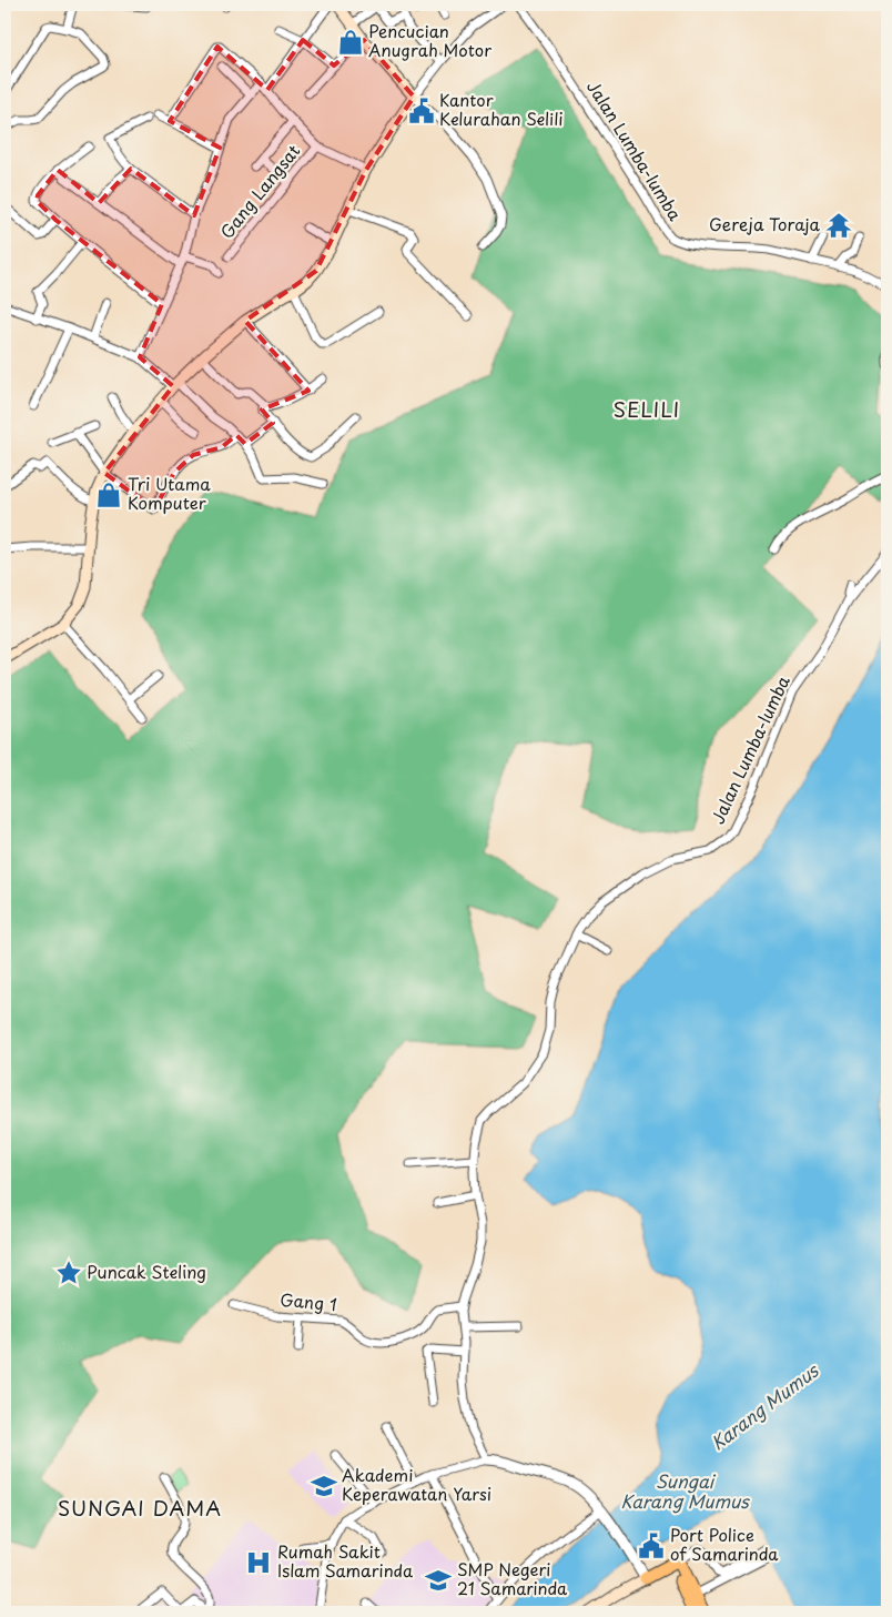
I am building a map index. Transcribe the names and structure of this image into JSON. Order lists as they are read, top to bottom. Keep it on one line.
{"streets":{"street":["Jalan Lumba-lumba","Gang Langsat","Gang 1"]},"crossings":[["Jalan Lumba-lumba","Gang 1"]],"districts":["SELILI","SUNGAI DAMA"],"water":["Karang Mumus","Sungai Karang Mumus"],"places":{"shop":["Pencucian Anugrah Motor","Tri Utama Komputer"],"public building":["Kantor Kelurahan Selili","Port Police of Samarinda"],"temple":["Gereja Toraja"],"place":["Puncak Steling"],"school or university":["Akademi Keperawatan Yarsi","SMP Negeri 21 Samarinda"],"hospital":["Rumah Sakit Islam Samarinda"]}}
